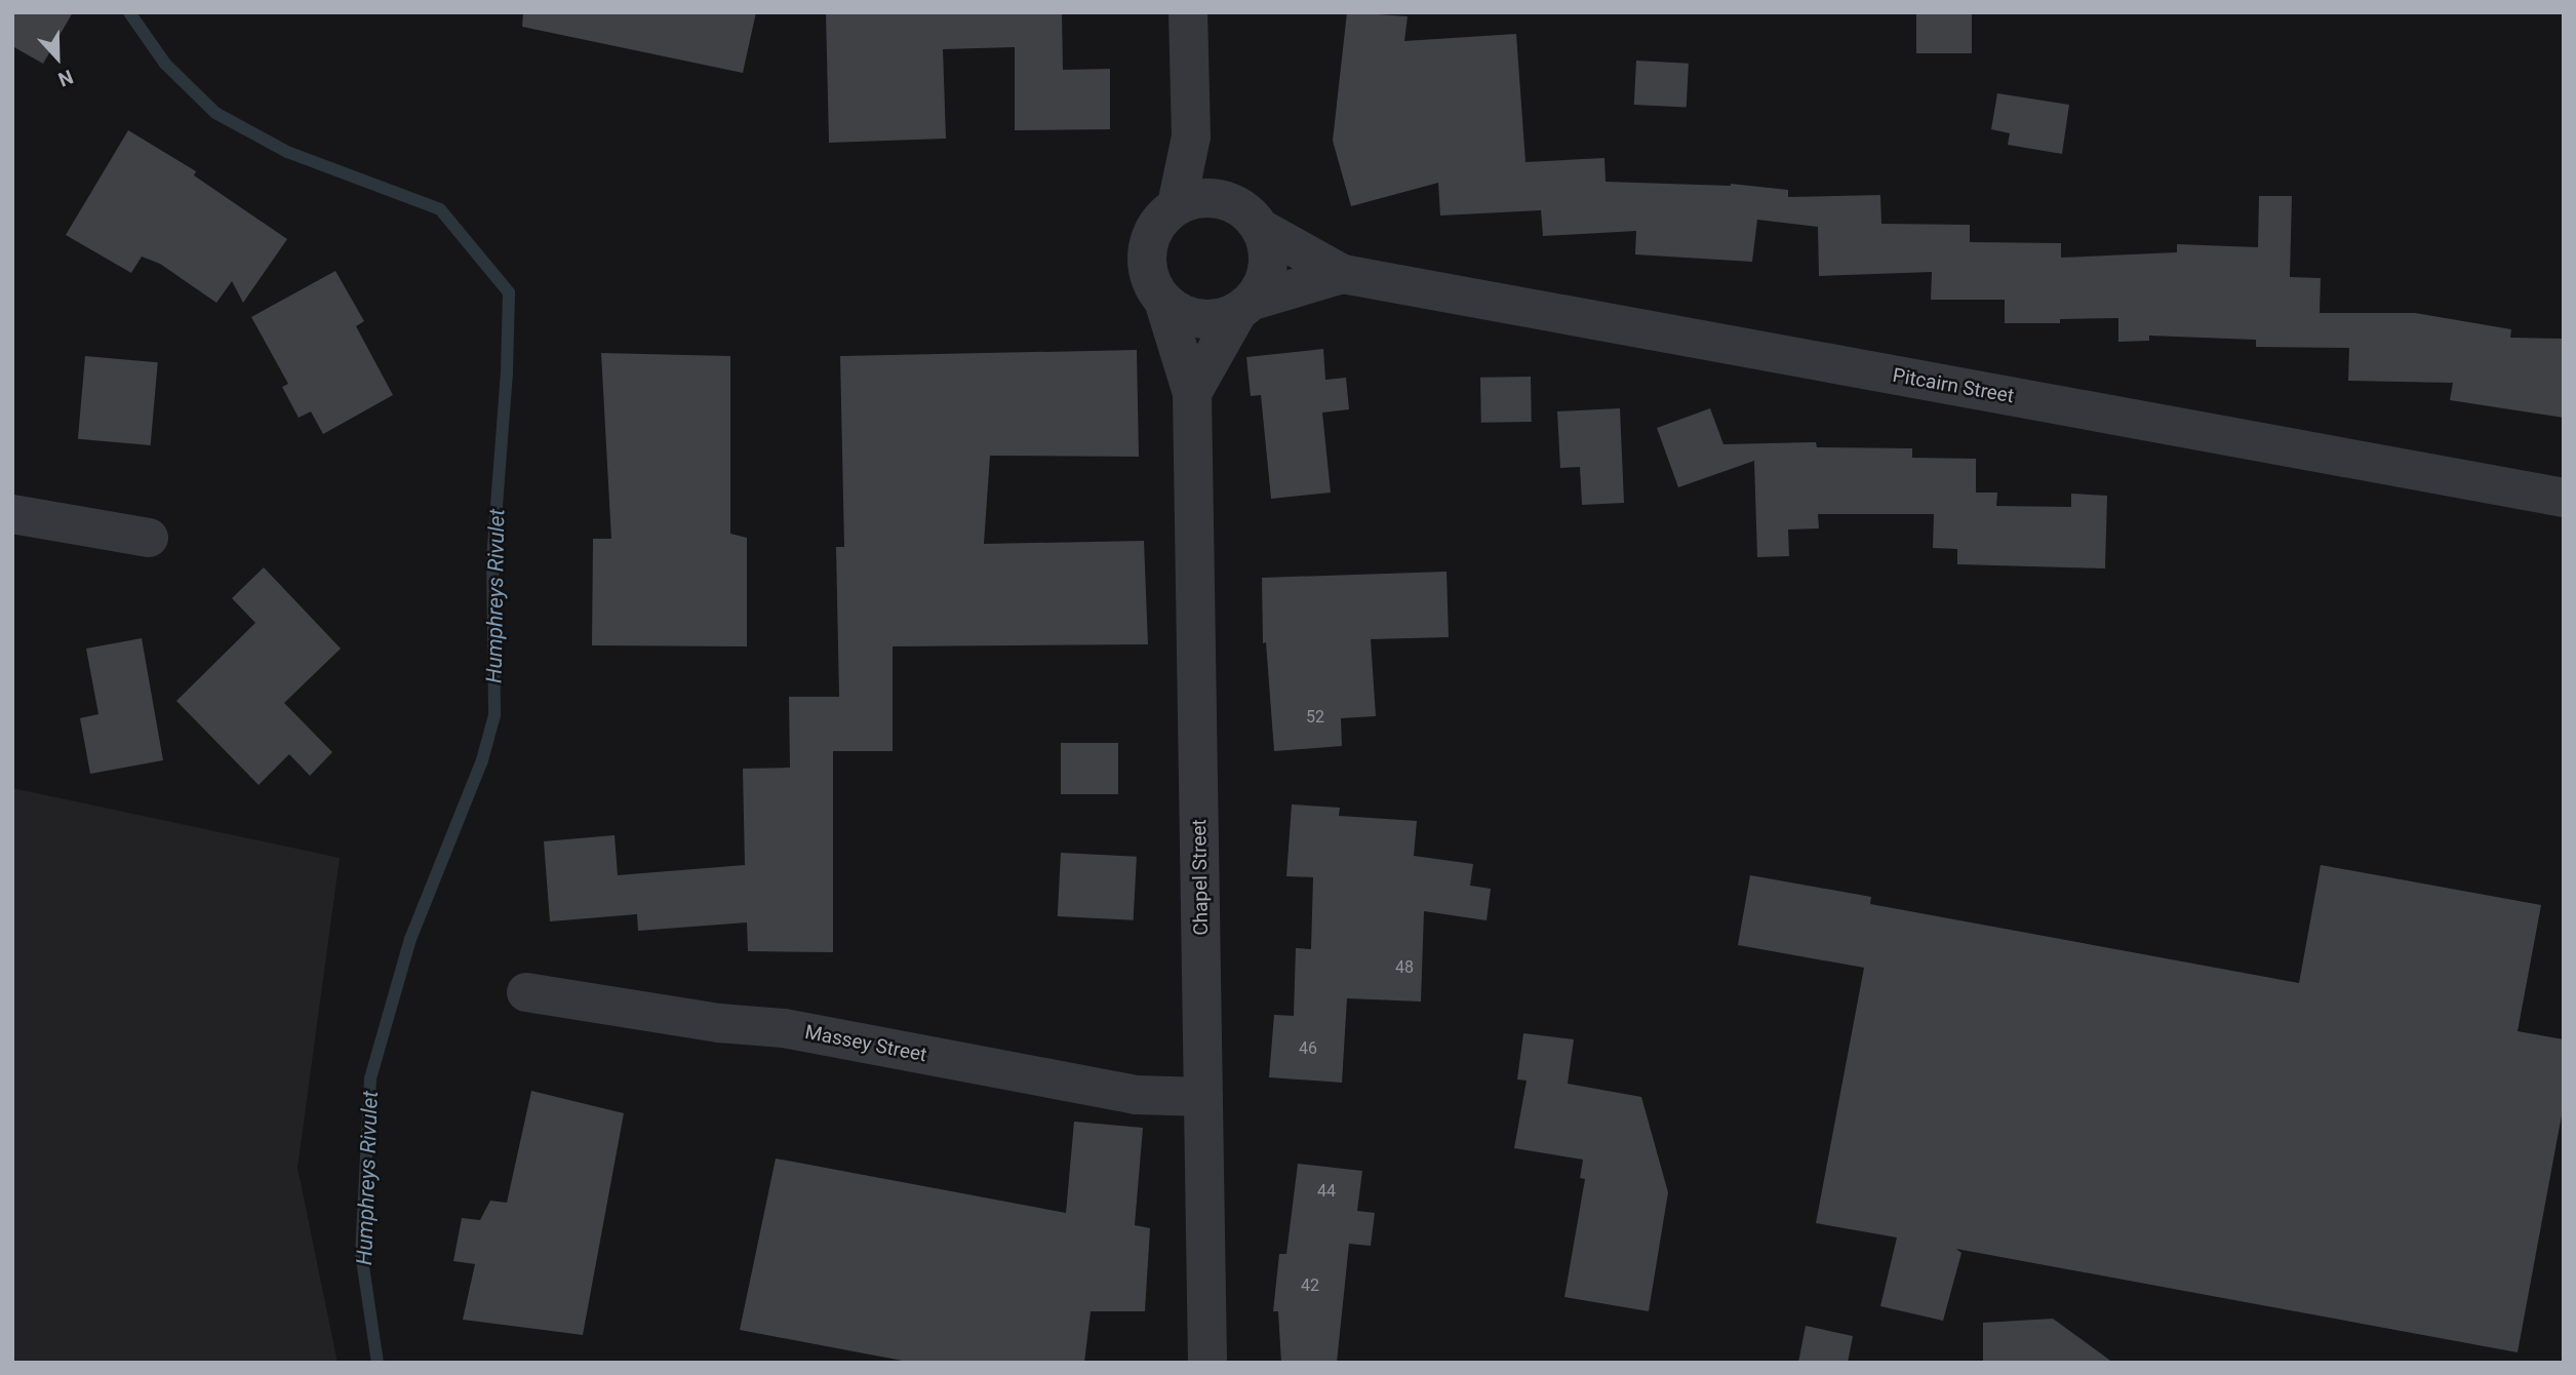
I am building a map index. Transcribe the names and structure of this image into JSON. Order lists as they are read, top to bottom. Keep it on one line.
{"streets":{"street":["Pitcairn Street","Chapel Street","Massey Street"]},"crossings":[["Pitcairn Street","Chapel Street"],["Chapel Street","Massey Street"]],"water":["Humphreys Rivulet"],"house_numbers":["52","48","46","44","42"],"north":"bottom"}
